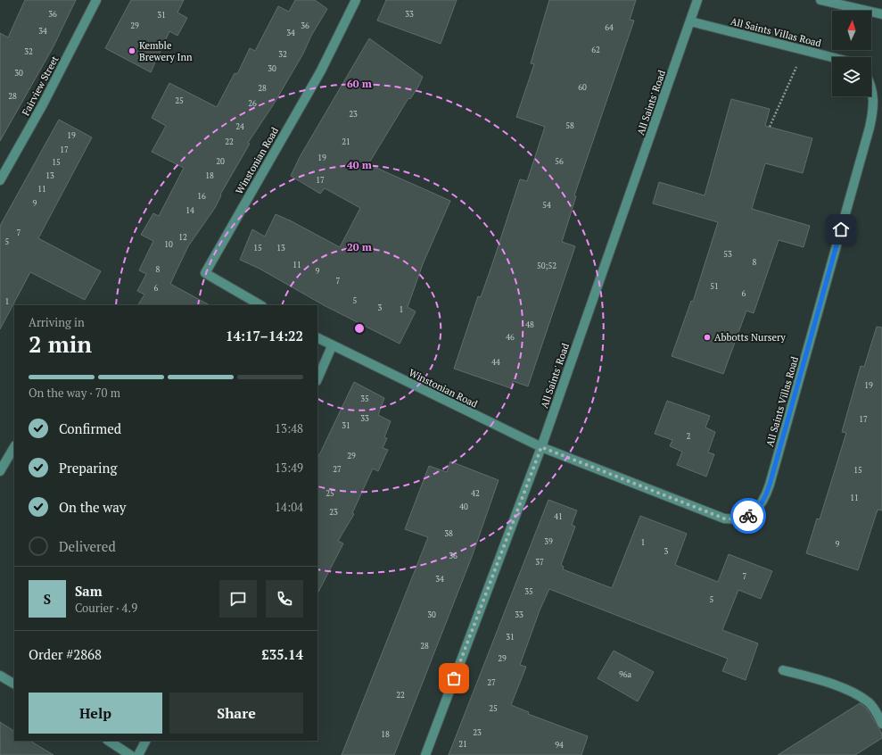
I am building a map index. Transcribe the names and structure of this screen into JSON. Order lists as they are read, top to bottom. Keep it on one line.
{"streets":{"street":["All Saints Villas Road","Fairview Street","All Saints' Road","Winstonian Road"]},"crossings":[["All Saints Villas Road","All Saints' Road"],["All Saints Villas Road","Winstonian Road"],["All Saints' Road","Winstonian Road"]],"places":["Kemble Brewery Inn","Abbotts Nursery"],"house_numbers":["36","33","31","29","36","64","34","34","62","32","32","30","30","60","28","28","25","26","23","58","24","19","22","21","17","19","20","56","15","13","18","17","11","16","9","54","14","7","12","5","10","15","13","53","8","11","50;52","8","9","7","51","6","6","5","1","3","1","48","46","44","19","35","33","17","31","2","29","27","15","25","42","11","40","23","41","38","39","1","9","3","36","37","7","34","35","5","30","33","31","28","29","96a","27","22","25","23","18","21","94"],"north":"top","page":{"heading":["2 min","Arriving in","14:17–14:22"],"panel":["Sam","Courier · 4.9","Order #2868","£35.14"],"bar":"On the way · 70 m","list":[["Confirmed","13:48"],["Preparing","13:49"],["On the way","14:04"],"Delivered"],"round":"S","buttons":["Help","Share"]},"rings":["60 m","40 m","20 m"]}
